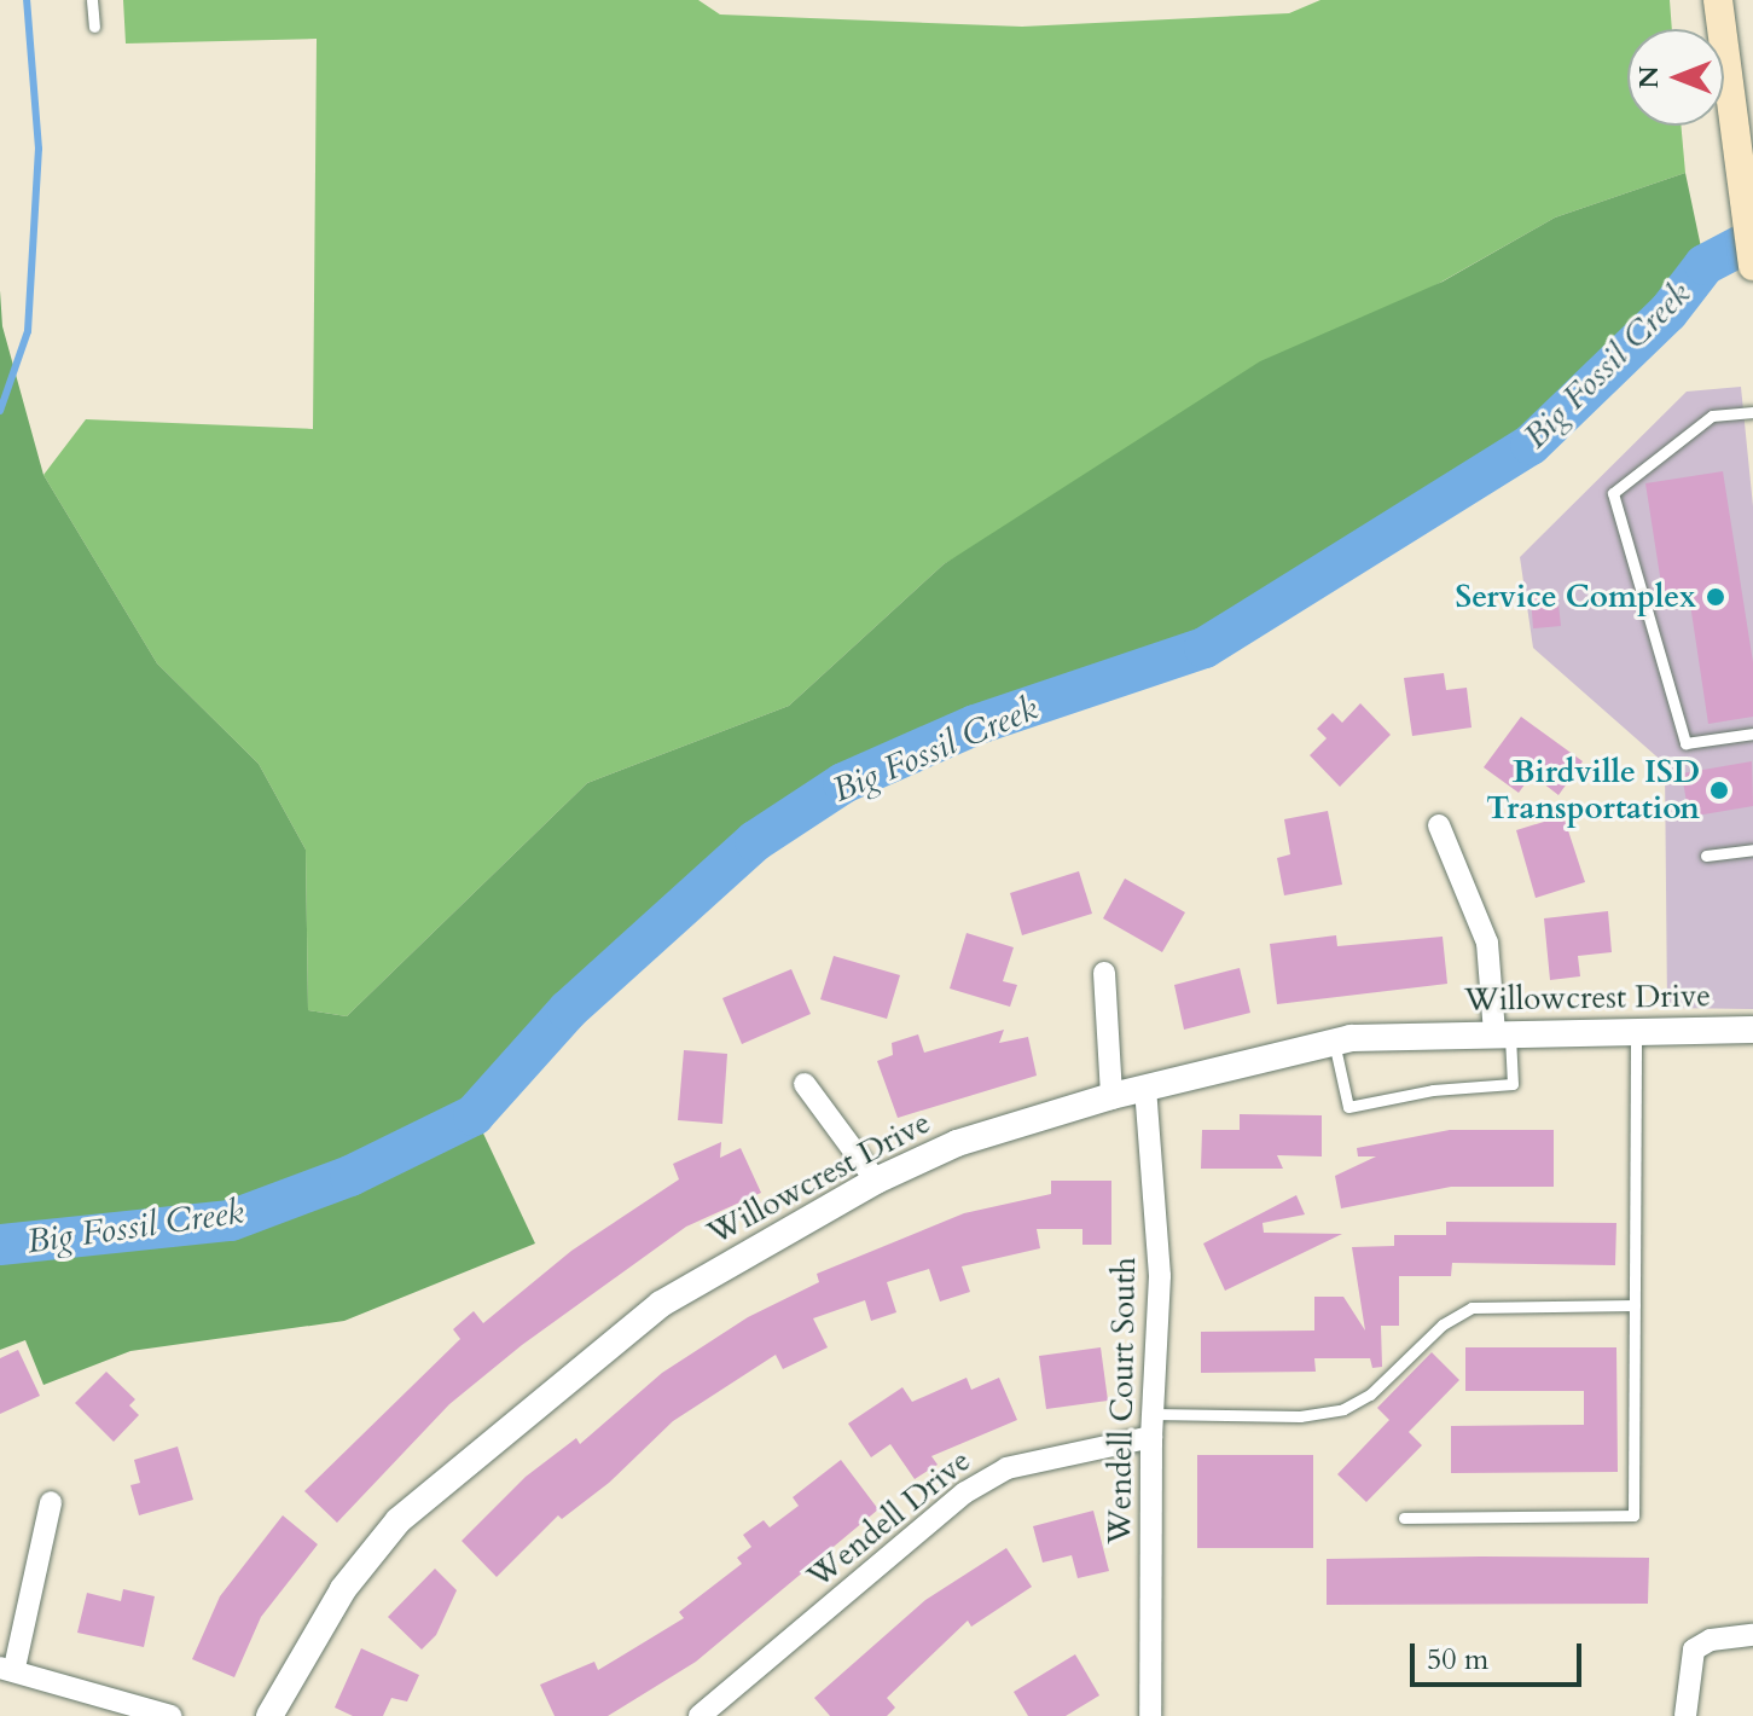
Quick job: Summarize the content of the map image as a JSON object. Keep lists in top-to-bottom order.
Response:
{
  "streets": {
    "street": ["Willowcrest Drive", "Wendell Court South", "Wendell Drive"]
  },
  "crossings": [
    ["Willowcrest Drive", "Wendell Court South"],
    ["Wendell Court South", "Wendell Drive"]
  ],
  "water": ["Big Fossil Creek"],
  "places": ["Service Complex", "Birdville ISD Transportation"],
  "scale_bar": "50 m",
  "north": "left"
}
